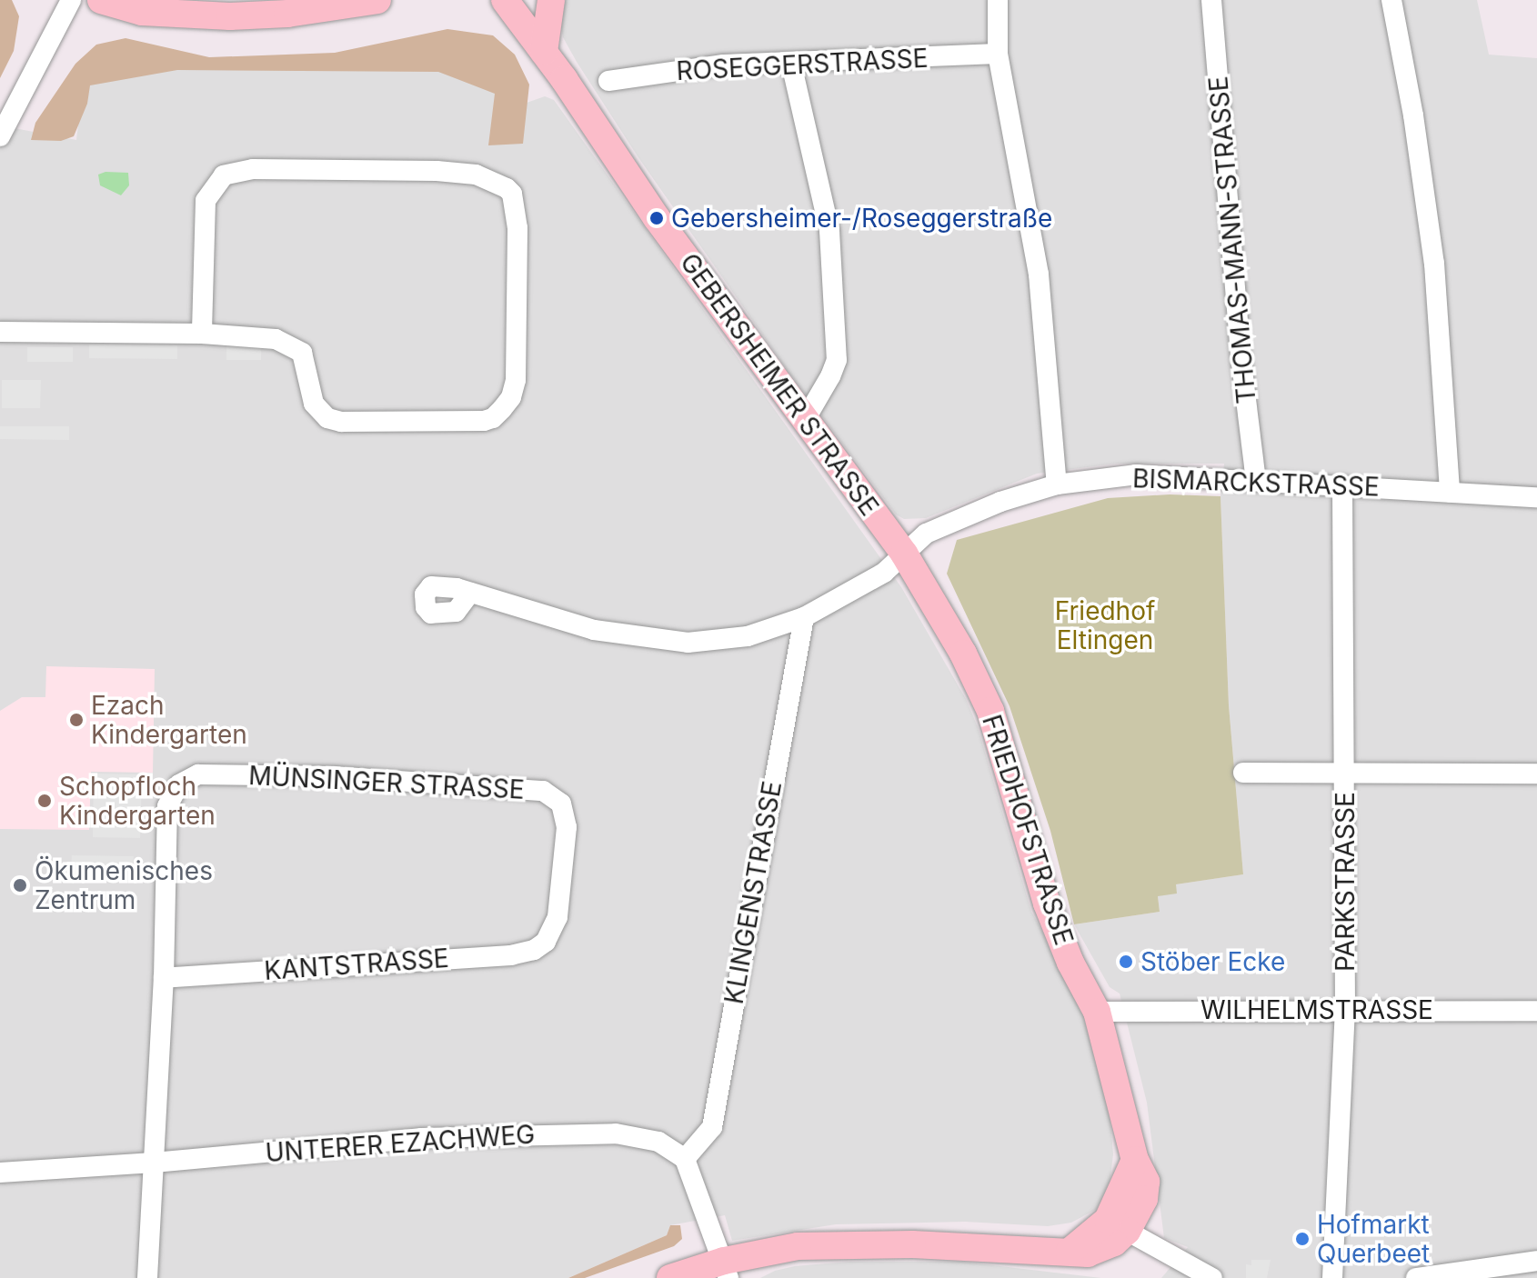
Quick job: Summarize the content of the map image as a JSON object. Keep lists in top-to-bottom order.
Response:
{
  "streets": {
    "street": [
      "ROSEGGERSTRASSE",
      "THOMAS-MANN-STRASSE",
      "GEBERSHEIMER STRASSE",
      "BISMARCKSTRASSE",
      "MÜNSINGER STRASSE",
      "FRIEDHOFSTRASSE",
      "PARKSTRASSE",
      "KLINGENSTRASSE",
      "KANTSTRASSE",
      "WILHELMSTRASSE",
      "UNTERER EZACHWEG"
    ]
  },
  "crossings": [
    ["THOMAS-MANN-STRASSE", "BISMARCKSTRASSE"],
    ["GEBERSHEIMER STRASSE", "BISMARCKSTRASSE"],
    ["GEBERSHEIMER STRASSE", "FRIEDHOFSTRASSE"],
    ["BISMARCKSTRASSE", "FRIEDHOFSTRASSE"],
    ["BISMARCKSTRASSE", "PARKSTRASSE"],
    ["BISMARCKSTRASSE", "KLINGENSTRASSE"],
    ["MÜNSINGER STRASSE", "KANTSTRASSE"],
    ["FRIEDHOFSTRASSE", "WILHELMSTRASSE"],
    ["PARKSTRASSE", "WILHELMSTRASSE"],
    ["KLINGENSTRASSE", "UNTERER EZACHWEG"]
  ],
  "parks": ["Friedhof Eltingen"],
  "places": [
    "Gebersheimer-/Roseggerstraße",
    "Ezach Kindergarten",
    "Schopfloch Kindergarten",
    "Ökumenisches Zentrum",
    "Stöber Ecke",
    "Hofmarkt Querbeet"
  ]
}
